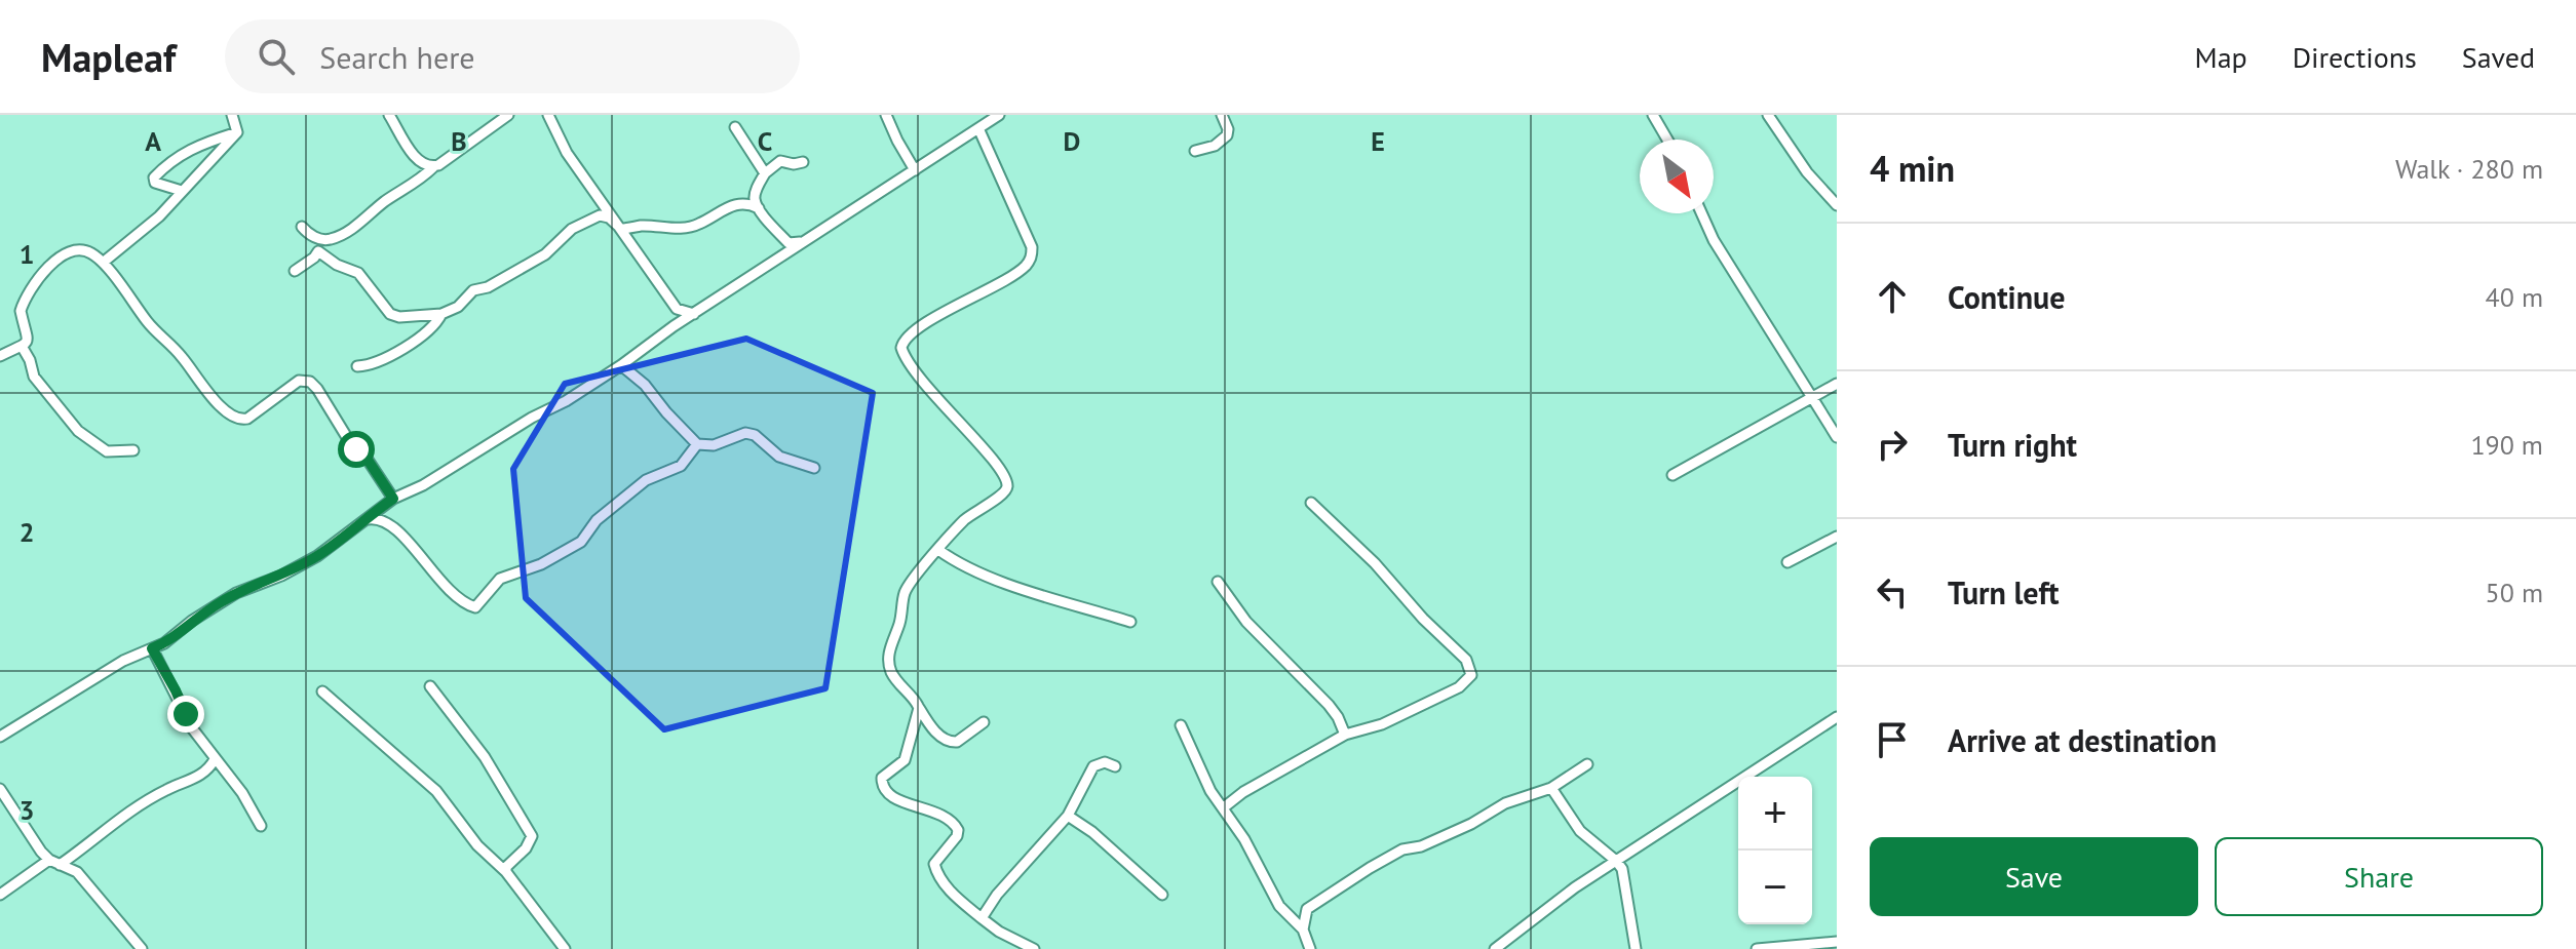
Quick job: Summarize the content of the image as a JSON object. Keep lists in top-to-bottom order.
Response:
{
  "north": "bottom right",
  "page": {
    "header": "Mapleaf",
    "search": "Search here",
    "nav": ["Map", "Directions", "Saved"],
    "heading": ["4 min", "Walk · 280 m"],
    "list": [
      ["Continue", "40 m"],
      ["Turn right", "190 m"],
      ["Turn left", "50 m"],
      "Arrive at destination"
    ],
    "map_buttons": ["+", "−"],
    "buttons": ["Save", "Share"]
  },
  "grid": {
    "columns": [
      "A",
      "B",
      "C",
      "D",
      "E"
    ],
    "rows": ["1", "2", "3"]
  }
}
